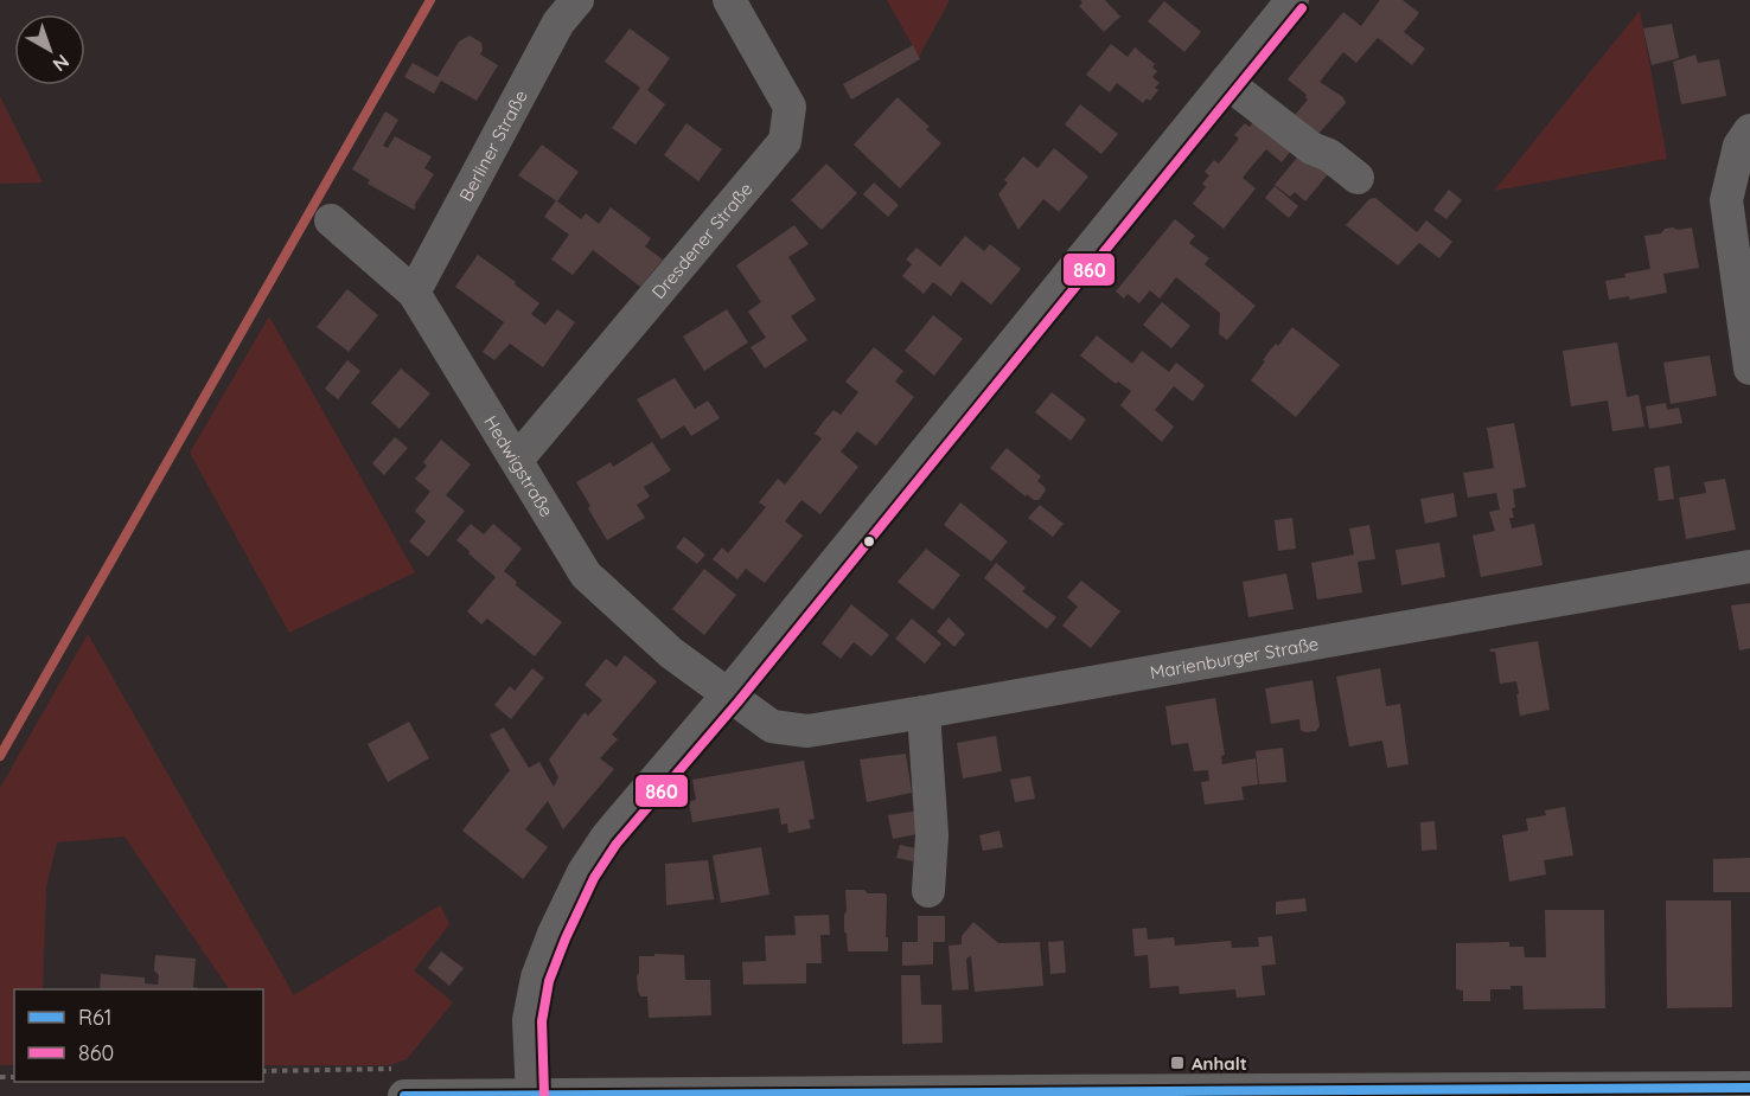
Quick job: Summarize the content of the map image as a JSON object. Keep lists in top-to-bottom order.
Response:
{
  "streets": {
    "street": [
      "Berliner Straße",
      "Dresdener Straße",
      "Hedwigstraße",
      "Marienburger Straße"
    ]
  },
  "crossings": [
    ["Berliner Straße", "Hedwigstraße"],
    ["Dresdener Straße", "Hedwigstraße"],
    ["Hedwigstraße", "Marienburger Straße"]
  ],
  "places": {
    "transit": ["Anhalt"]
  },
  "lines": ["transit line 860", "transit line R61"],
  "legend": ["R61", "860"],
  "north": "bottom right"
}
